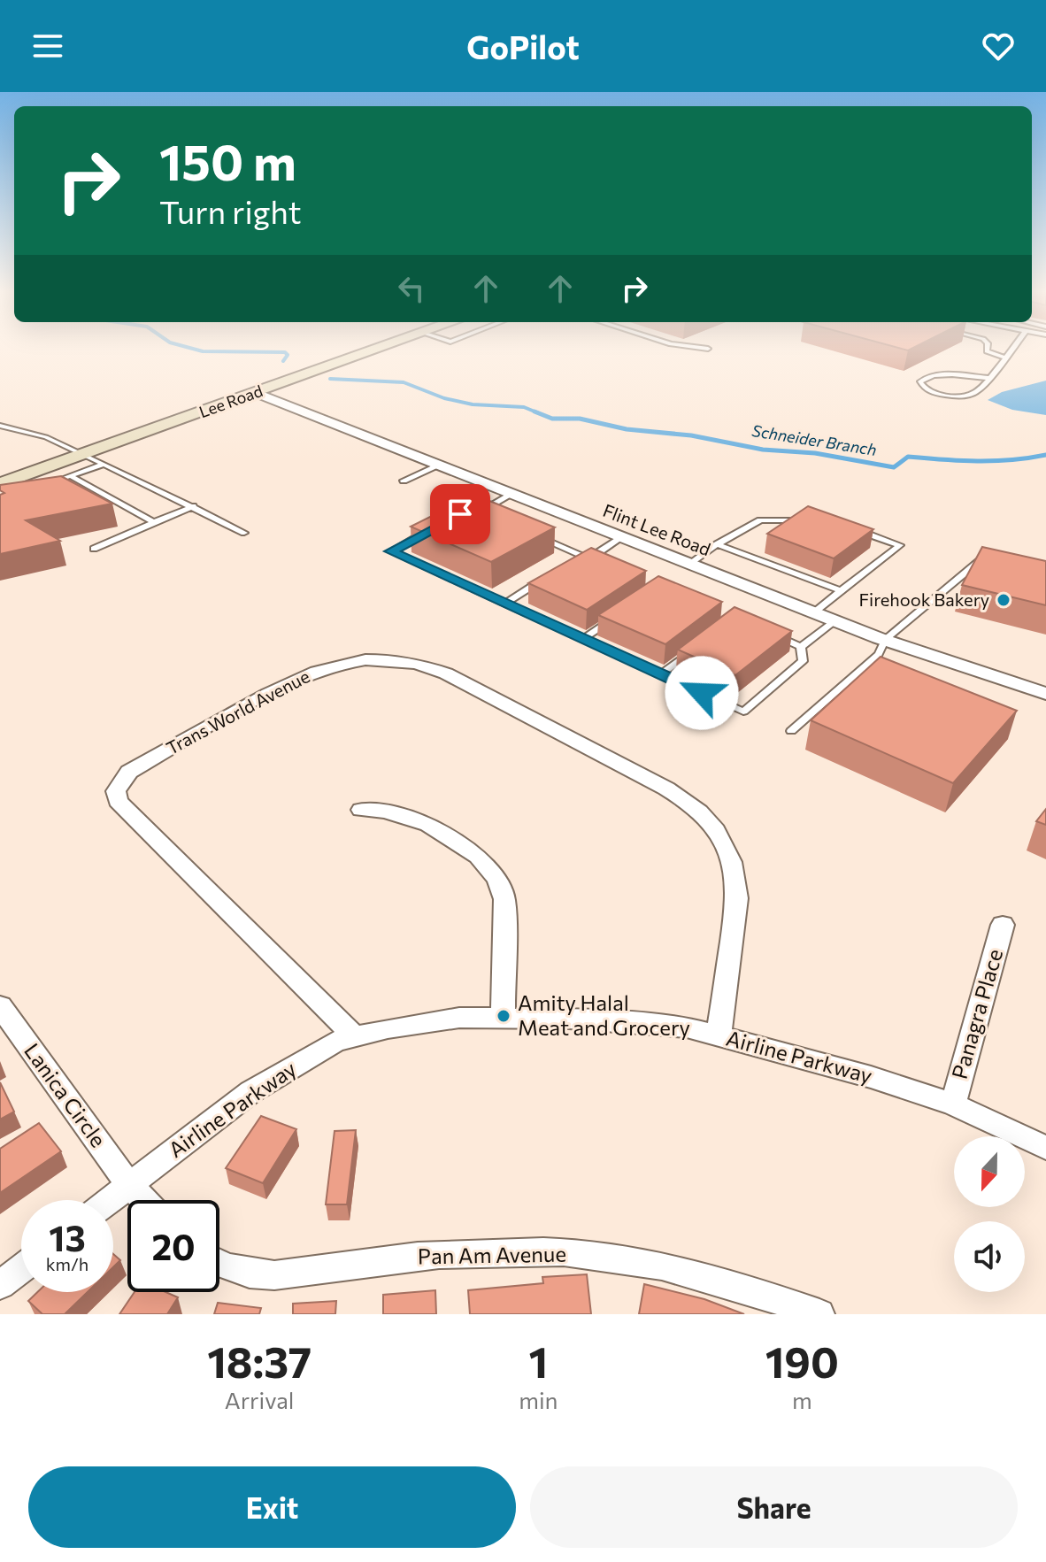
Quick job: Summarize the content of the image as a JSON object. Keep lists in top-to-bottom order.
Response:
{
  "streets": {
    "street": [
      "Lee Road",
      "Flint Lee Road",
      "Trans World Avenue",
      "Panagra Place",
      "Airline Parkway",
      "Lanica Circle",
      "Pan Am Avenue"
    ]
  },
  "crossings": [
    ["Lee Road", "Flint Lee Road"],
    ["Trans World Avenue", "Airline Parkway"],
    ["Panagra Place", "Airline Parkway"],
    ["Airline Parkway", "Lanica Circle"]
  ],
  "water": ["Schneider Branch"],
  "places": ["Firehook Bakery", "Amity Halal Meat and Grocery"],
  "north": "bottom",
  "page": {
    "header": "GoPilot",
    "turn": ["150 m", "Turn right"],
    "speed": "13 km/h",
    "limit": "20",
    "eta": [
      "18:37",
      "Arrival",
      "1",
      "min",
      "190",
      "m"
    ],
    "buttons": ["Exit", "Share"]
  }
}
